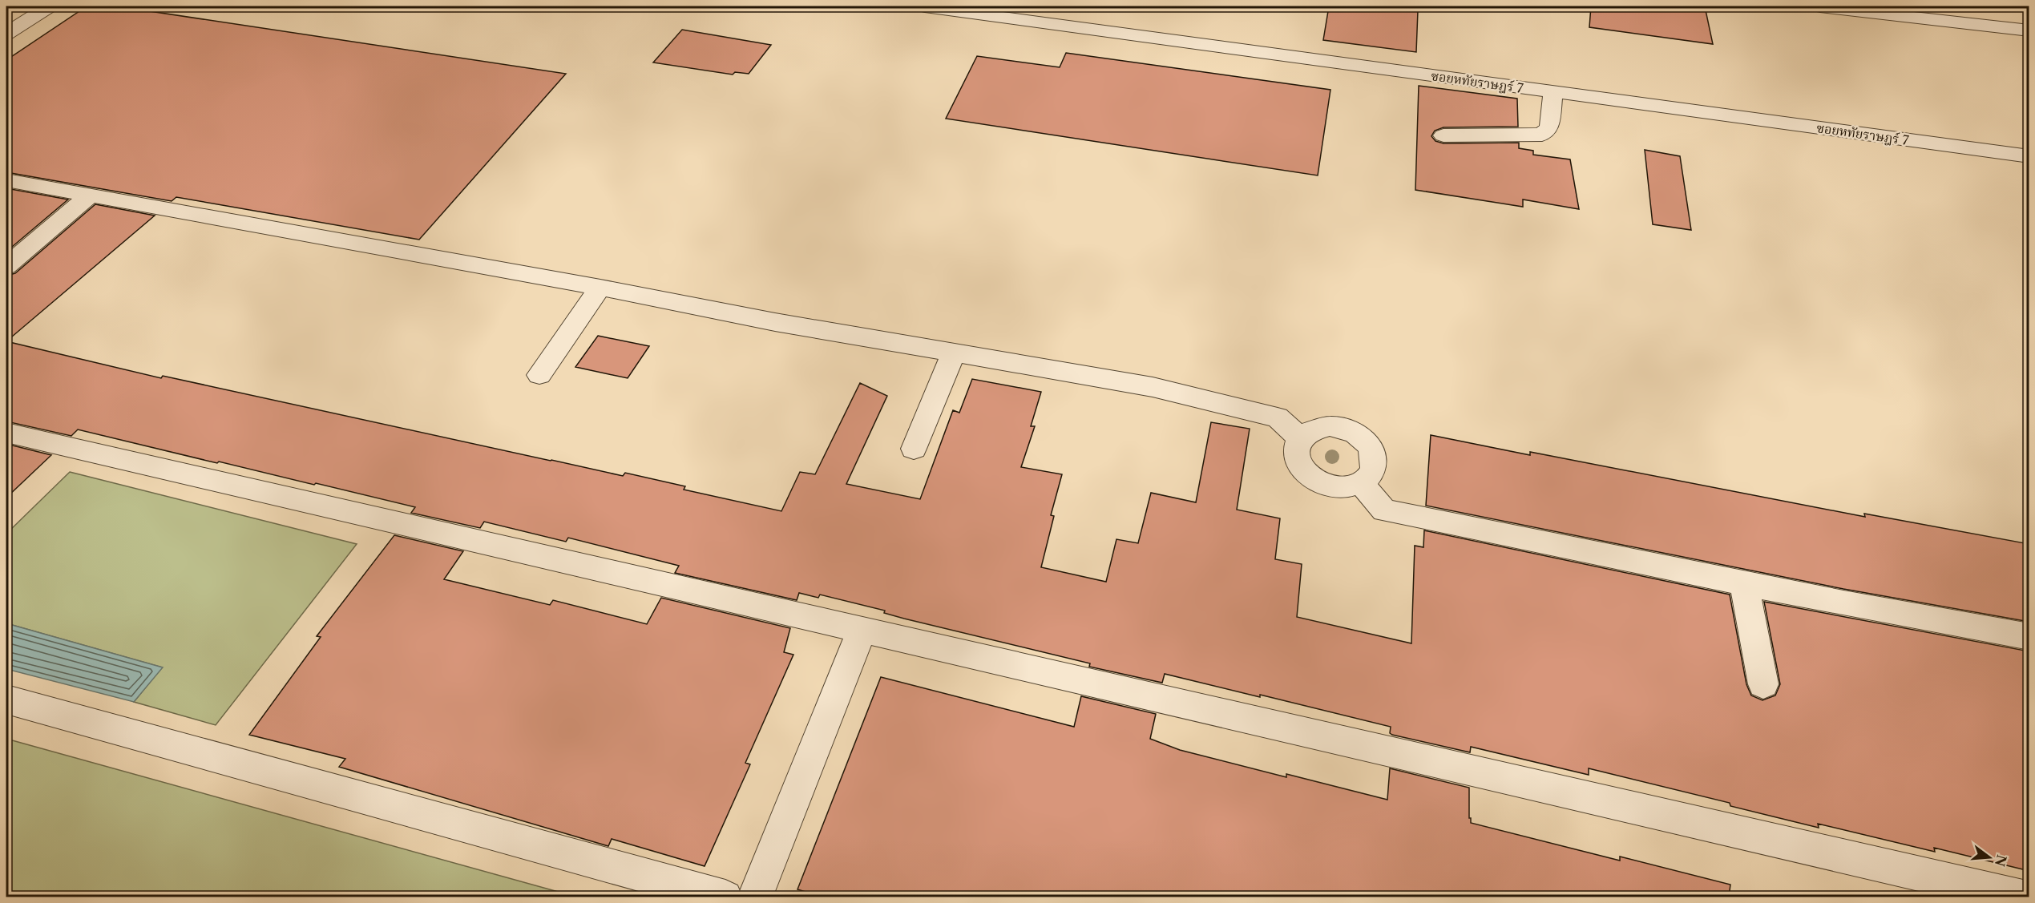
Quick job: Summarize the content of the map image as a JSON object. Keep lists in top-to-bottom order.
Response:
{
  "streets": {
    "street": ["ซอยหทัยราษฎร์ 7"]
  },
  "north": "right"
}
